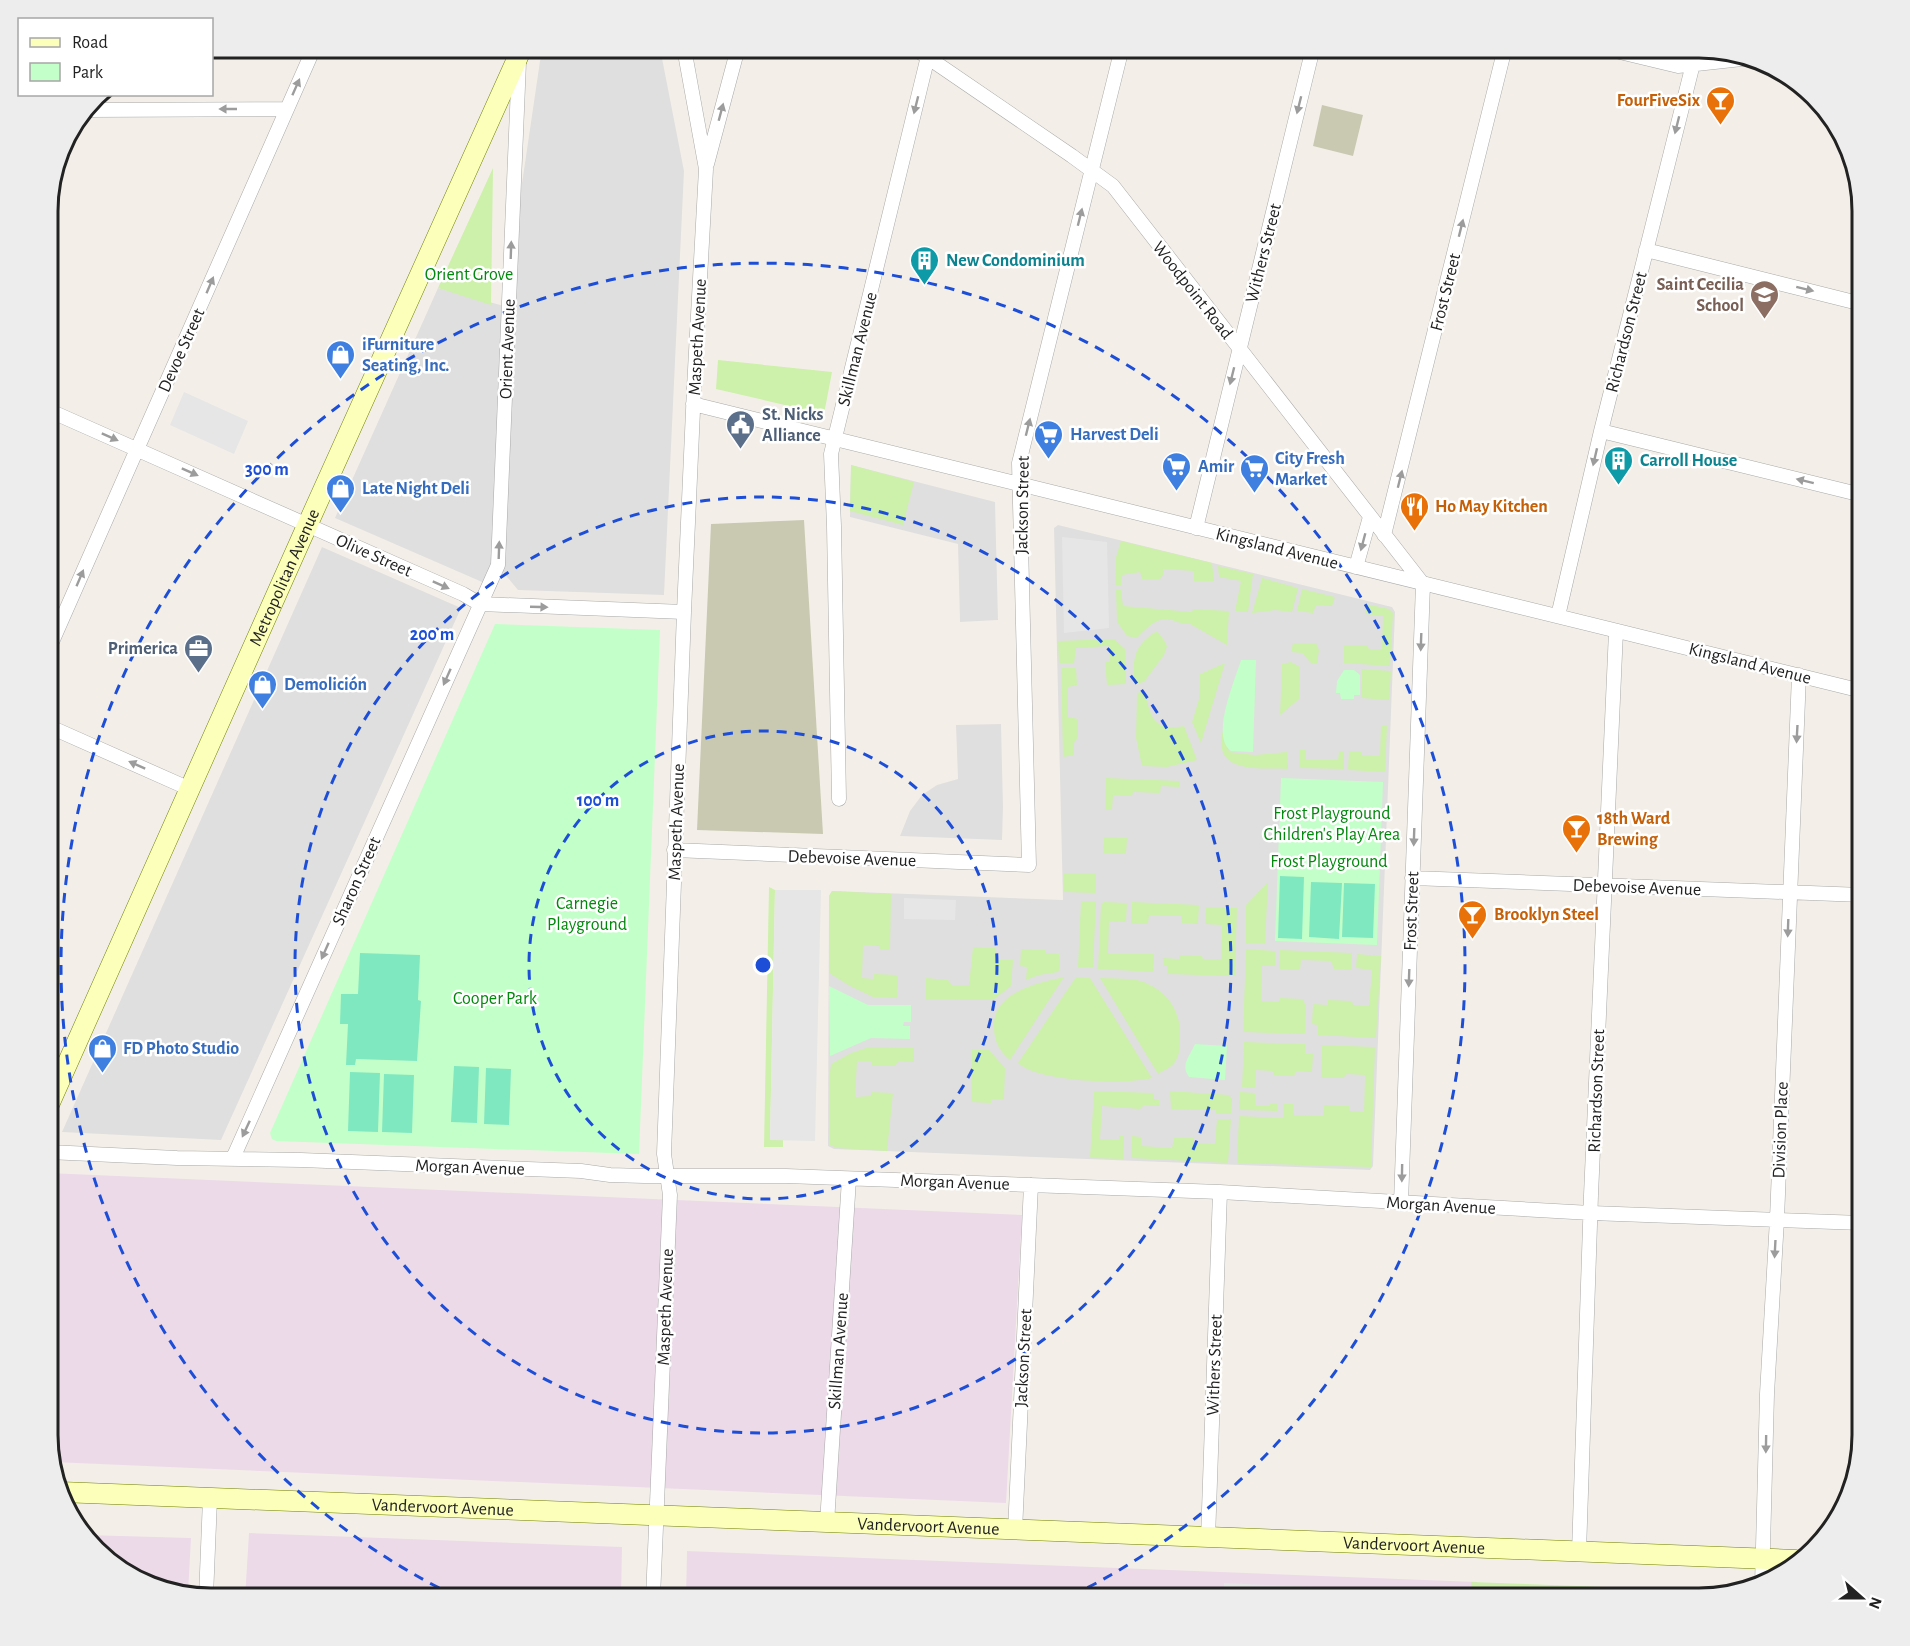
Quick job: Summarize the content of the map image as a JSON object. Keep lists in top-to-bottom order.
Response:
{
  "streets": {
    "main road": ["Metropolitan Avenue", "Vandervoort Avenue"],
    "street": [
      "Withers Street",
      "Woodpoint Road",
      "Frost Street",
      "Richardson Street",
      "Maspeth Avenue",
      "Orient Avenue",
      "Skillman Avenue",
      "Devoe Street",
      "Jackson Street",
      "Kingsland Avenue",
      "Olive Street",
      "Debevoise Avenue",
      "Sharon Street",
      "Division Place",
      "Morgan Avenue"
    ]
  },
  "crossings": [
    ["Withers Street", "Woodpoint Road"],
    ["Withers Street", "Kingsland Avenue"],
    ["Withers Street", "Morgan Avenue"],
    ["Withers Street", "Vandervoort Avenue"],
    ["Woodpoint Road", "Frost Street"],
    ["Woodpoint Road", "Jackson Street"],
    ["Woodpoint Road", "Kingsland Avenue"],
    ["Frost Street", "Kingsland Avenue"],
    ["Frost Street", "Debevoise Avenue"],
    ["Frost Street", "Morgan Avenue"],
    ["Richardson Street", "Kingsland Avenue"],
    ["Richardson Street", "Debevoise Avenue"],
    ["Richardson Street", "Morgan Avenue"],
    ["Richardson Street", "Vandervoort Avenue"],
    ["Maspeth Avenue", "Kingsland Avenue"],
    ["Maspeth Avenue", "Olive Street"],
    ["Maspeth Avenue", "Debevoise Avenue"],
    ["Maspeth Avenue", "Morgan Avenue"],
    ["Maspeth Avenue", "Vandervoort Avenue"],
    ["Orient Avenue", "Olive Street"],
    ["Orient Avenue", "Sharon Street"],
    ["Skillman Avenue", "Kingsland Avenue"],
    ["Skillman Avenue", "Morgan Avenue"],
    ["Skillman Avenue", "Vandervoort Avenue"],
    ["Devoe Street", "Olive Street"],
    ["Jackson Street", "Kingsland Avenue"],
    ["Jackson Street", "Debevoise Avenue"],
    ["Jackson Street", "Morgan Avenue"],
    ["Jackson Street", "Vandervoort Avenue"],
    ["Kingsland Avenue", "Division Place"],
    ["Olive Street", "Metropolitan Avenue"],
    ["Olive Street", "Sharon Street"],
    ["Debevoise Avenue", "Division Place"],
    ["Sharon Street", "Morgan Avenue"],
    ["Division Place", "Morgan Avenue"],
    ["Division Place", "Vandervoort Avenue"]
  ],
  "one_way": [
    "Withers Street",
    "Orient Avenue",
    "Skillman Avenue",
    "Devoe Street",
    "Olive Street",
    "Sharon Street",
    "Division Place"
  ],
  "parks": [
    "Orient Grove",
    "Frost Playground Children's Play Area",
    "Frost Playground",
    "Carnegie Playground",
    "Cooper Park"
  ],
  "places": {
    "bar": ["FourFiveSix", "18th Ward Brewing", "Brooklyn Steel"],
    "building": ["New Condominium", "Carroll House"],
    "school or university": ["Saint Cecilia School"],
    "shop": [
      "iFurniture Seating, Inc.",
      "Late Night Deli",
      "Demolición",
      "FD Photo Studio"
    ],
    "public building": ["St. Nicks Alliance"],
    "supermarket": ["Harvest Deli", "Amir", "City Fresh Market"],
    "restaurant": ["Ho May Kitchen"],
    "office": ["Primerica"]
  },
  "legend": ["Road", "Park"],
  "north": "right",
  "rings": ["300 m", "200 m", "100 m"]
}
